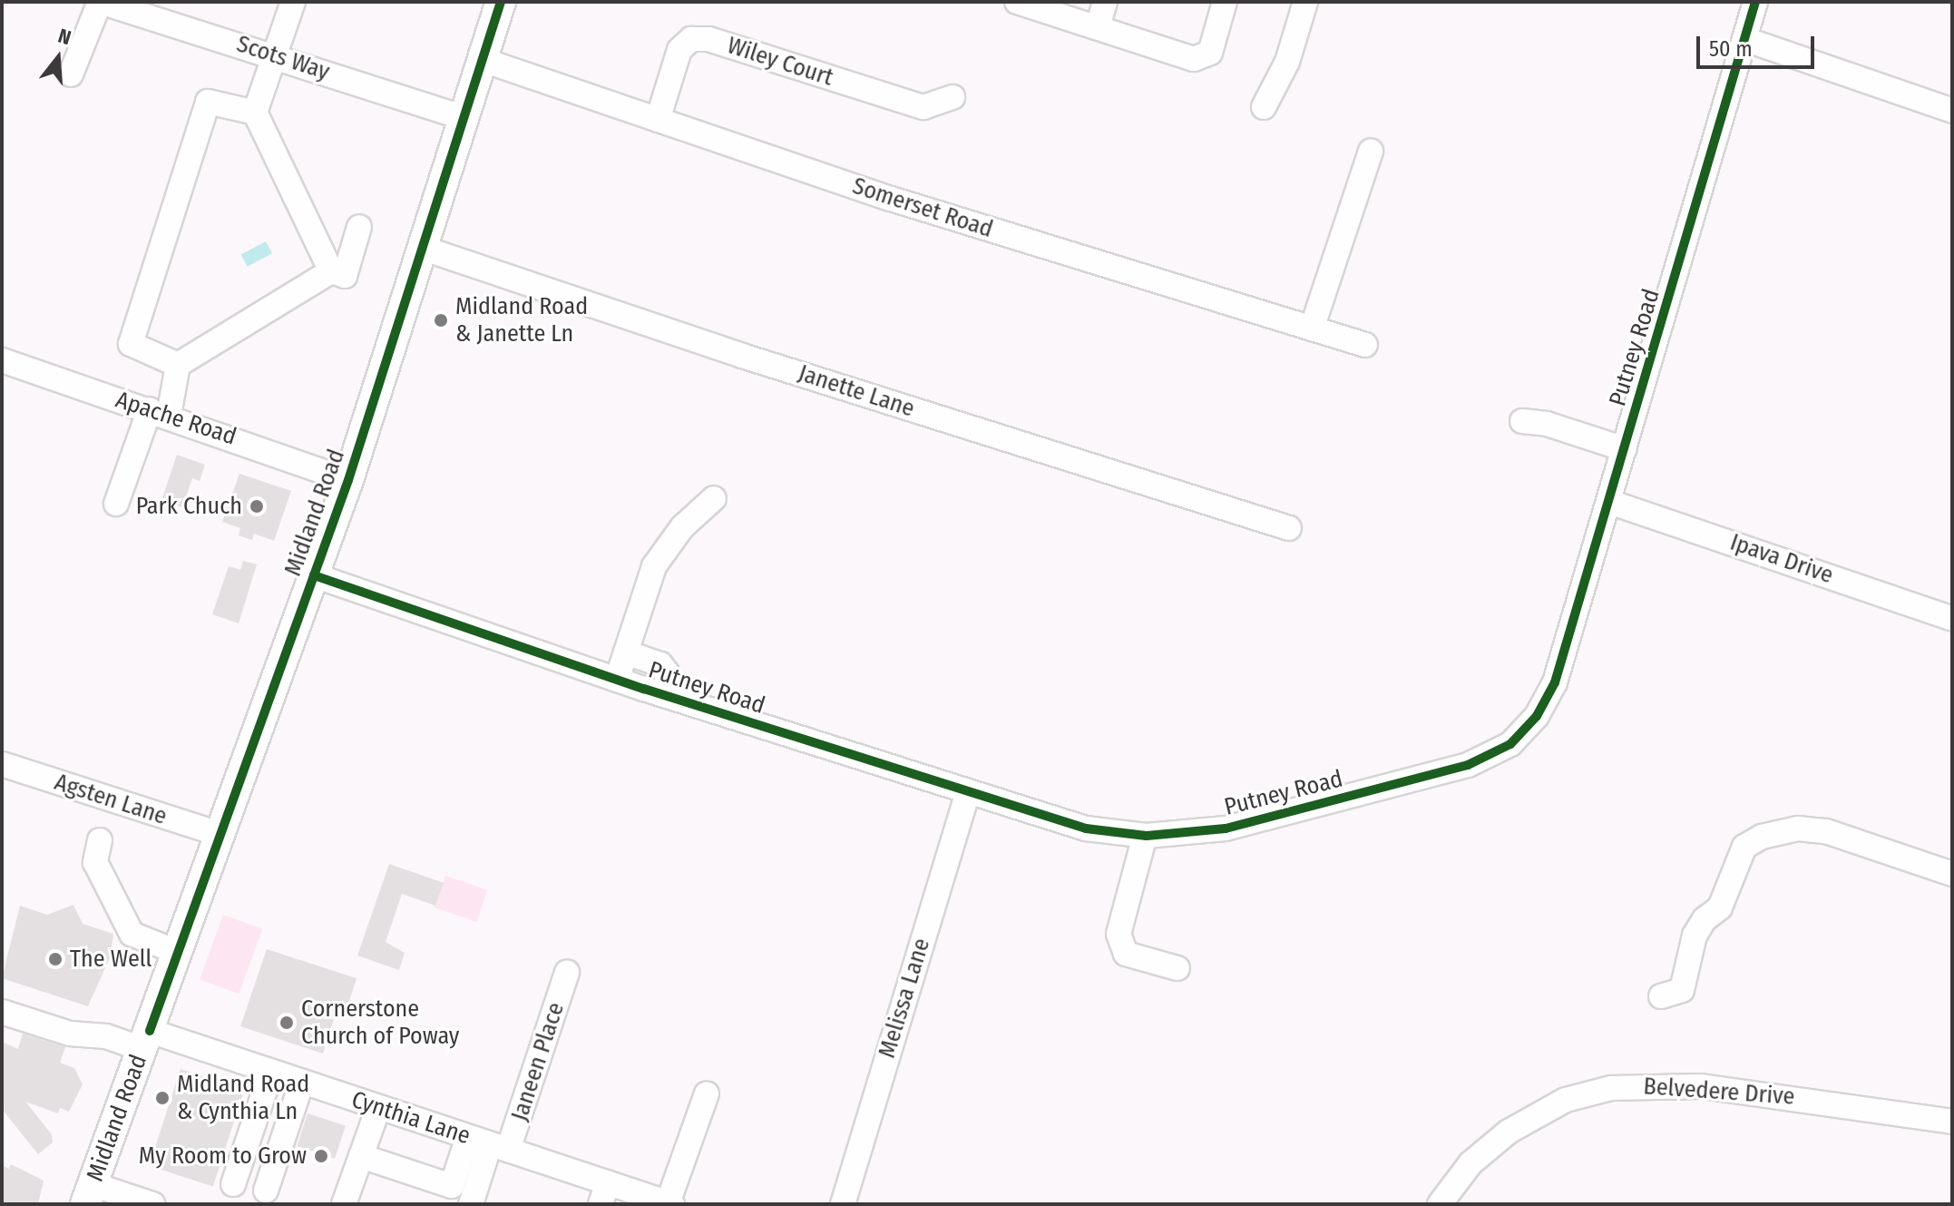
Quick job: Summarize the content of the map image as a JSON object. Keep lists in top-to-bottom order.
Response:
{
  "streets": {
    "main road": ["Midland Road"],
    "street": [
      "Scots Way",
      "Wiley Court",
      "Somerset Road",
      "Putney Road",
      "Janette Lane",
      "Apache Road",
      "Ipava Drive",
      "Agsten Lane",
      "Melissa Lane",
      "Janeen Place",
      "Belvedere Drive",
      "Cynthia Lane"
    ]
  },
  "crossings": [
    ["Scots Way", "Midland Road"],
    ["Wiley Court", "Somerset Road"],
    ["Somerset Road", "Midland Road"],
    ["Putney Road", "Midland Road"],
    ["Putney Road", "Ipava Drive"],
    ["Putney Road", "Melissa Lane"],
    ["Janette Lane", "Midland Road"],
    ["Apache Road", "Midland Road"],
    ["Midland Road", "Agsten Lane"],
    ["Midland Road", "Cynthia Lane"],
    ["Janeen Place", "Cynthia Lane"]
  ],
  "places": [
    "Midland Road & Janette Ln",
    "Park Chuch",
    "The Well",
    "Cornerstone Church of Poway",
    "Midland Road & Cynthia Ln",
    "My Room to Grow"
  ],
  "scale_bar": "50 m",
  "north": "top"
}
